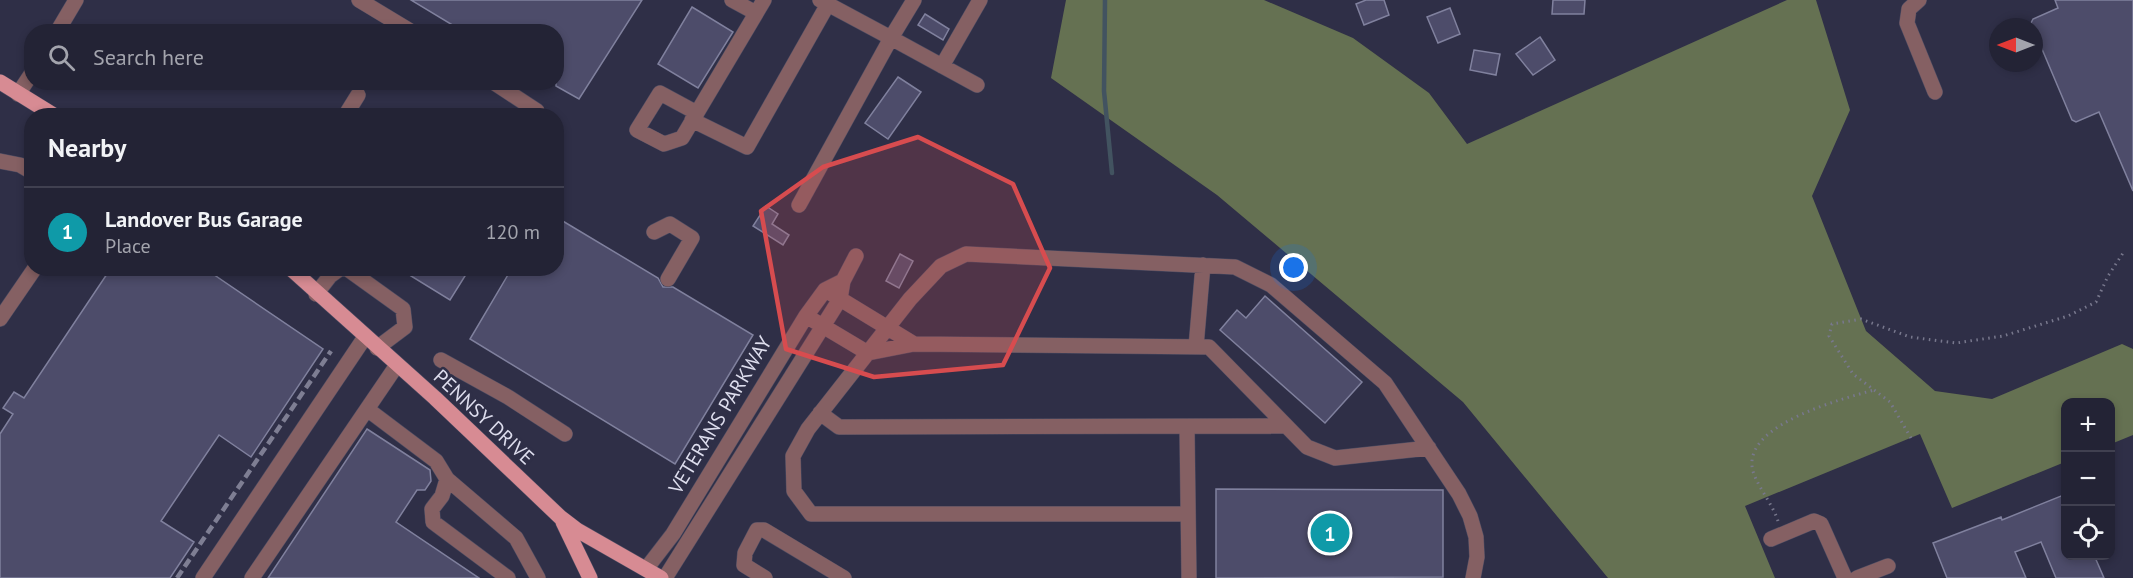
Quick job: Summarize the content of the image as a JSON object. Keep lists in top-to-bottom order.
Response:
{
  "streets": {
    "main road": ["PENNSY DRIVE"],
    "street": ["VETERANS PARKWAY"]
  },
  "crossings": [
    ["VETERANS PARKWAY", "PENNSY DRIVE"]
  ],
  "north": "left",
  "page": {
    "search": "Search here",
    "heading": "Nearby",
    "list": [
      {
        "mark": "1",
        "name": "Landover Bus Garage",
        "note": "Place",
        "value": "120 m"
      }
    ],
    "map_buttons": ["+", "−"],
    "pins": "1"
  }
}
